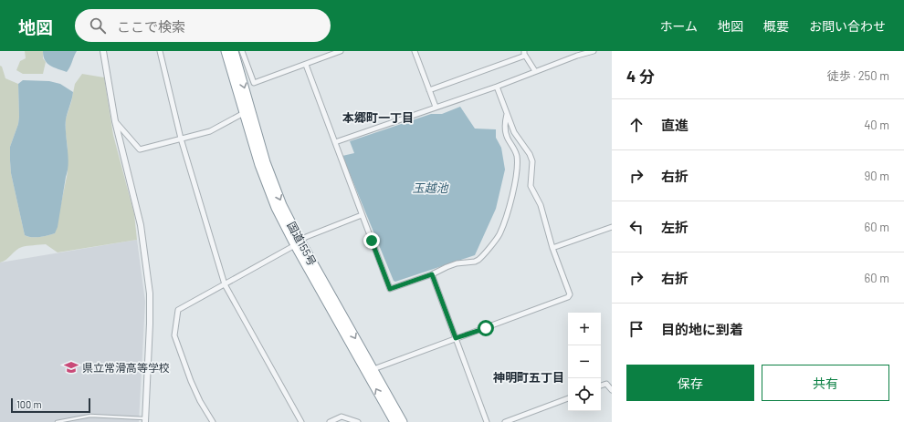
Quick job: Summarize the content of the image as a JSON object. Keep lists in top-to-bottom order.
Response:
{
  "streets": {
    "highway": ["国道155号"]
  },
  "districts": ["本郷町一丁目", "神明町五丁目"],
  "water": ["玉越池"],
  "places": {
    "school or university": ["県立常滑高等学校"]
  },
  "scale_bar": "100 m",
  "page": {
    "header": "地図",
    "search": "ここで検索",
    "nav": [
      "ホーム",
      "地図",
      "概要",
      "お問い合わせ"
    ],
    "heading": ["4 分", "徒歩 · 250 m"],
    "list": [
      ["直進", "40 m"],
      ["右折", "90 m"],
      ["左折", "60 m"],
      ["右折", "60 m"],
      "目的地に到着"
    ],
    "map_buttons": ["+", "−"],
    "buttons": ["保存", "共有"],
    "scale": "100 m"
  }
}
